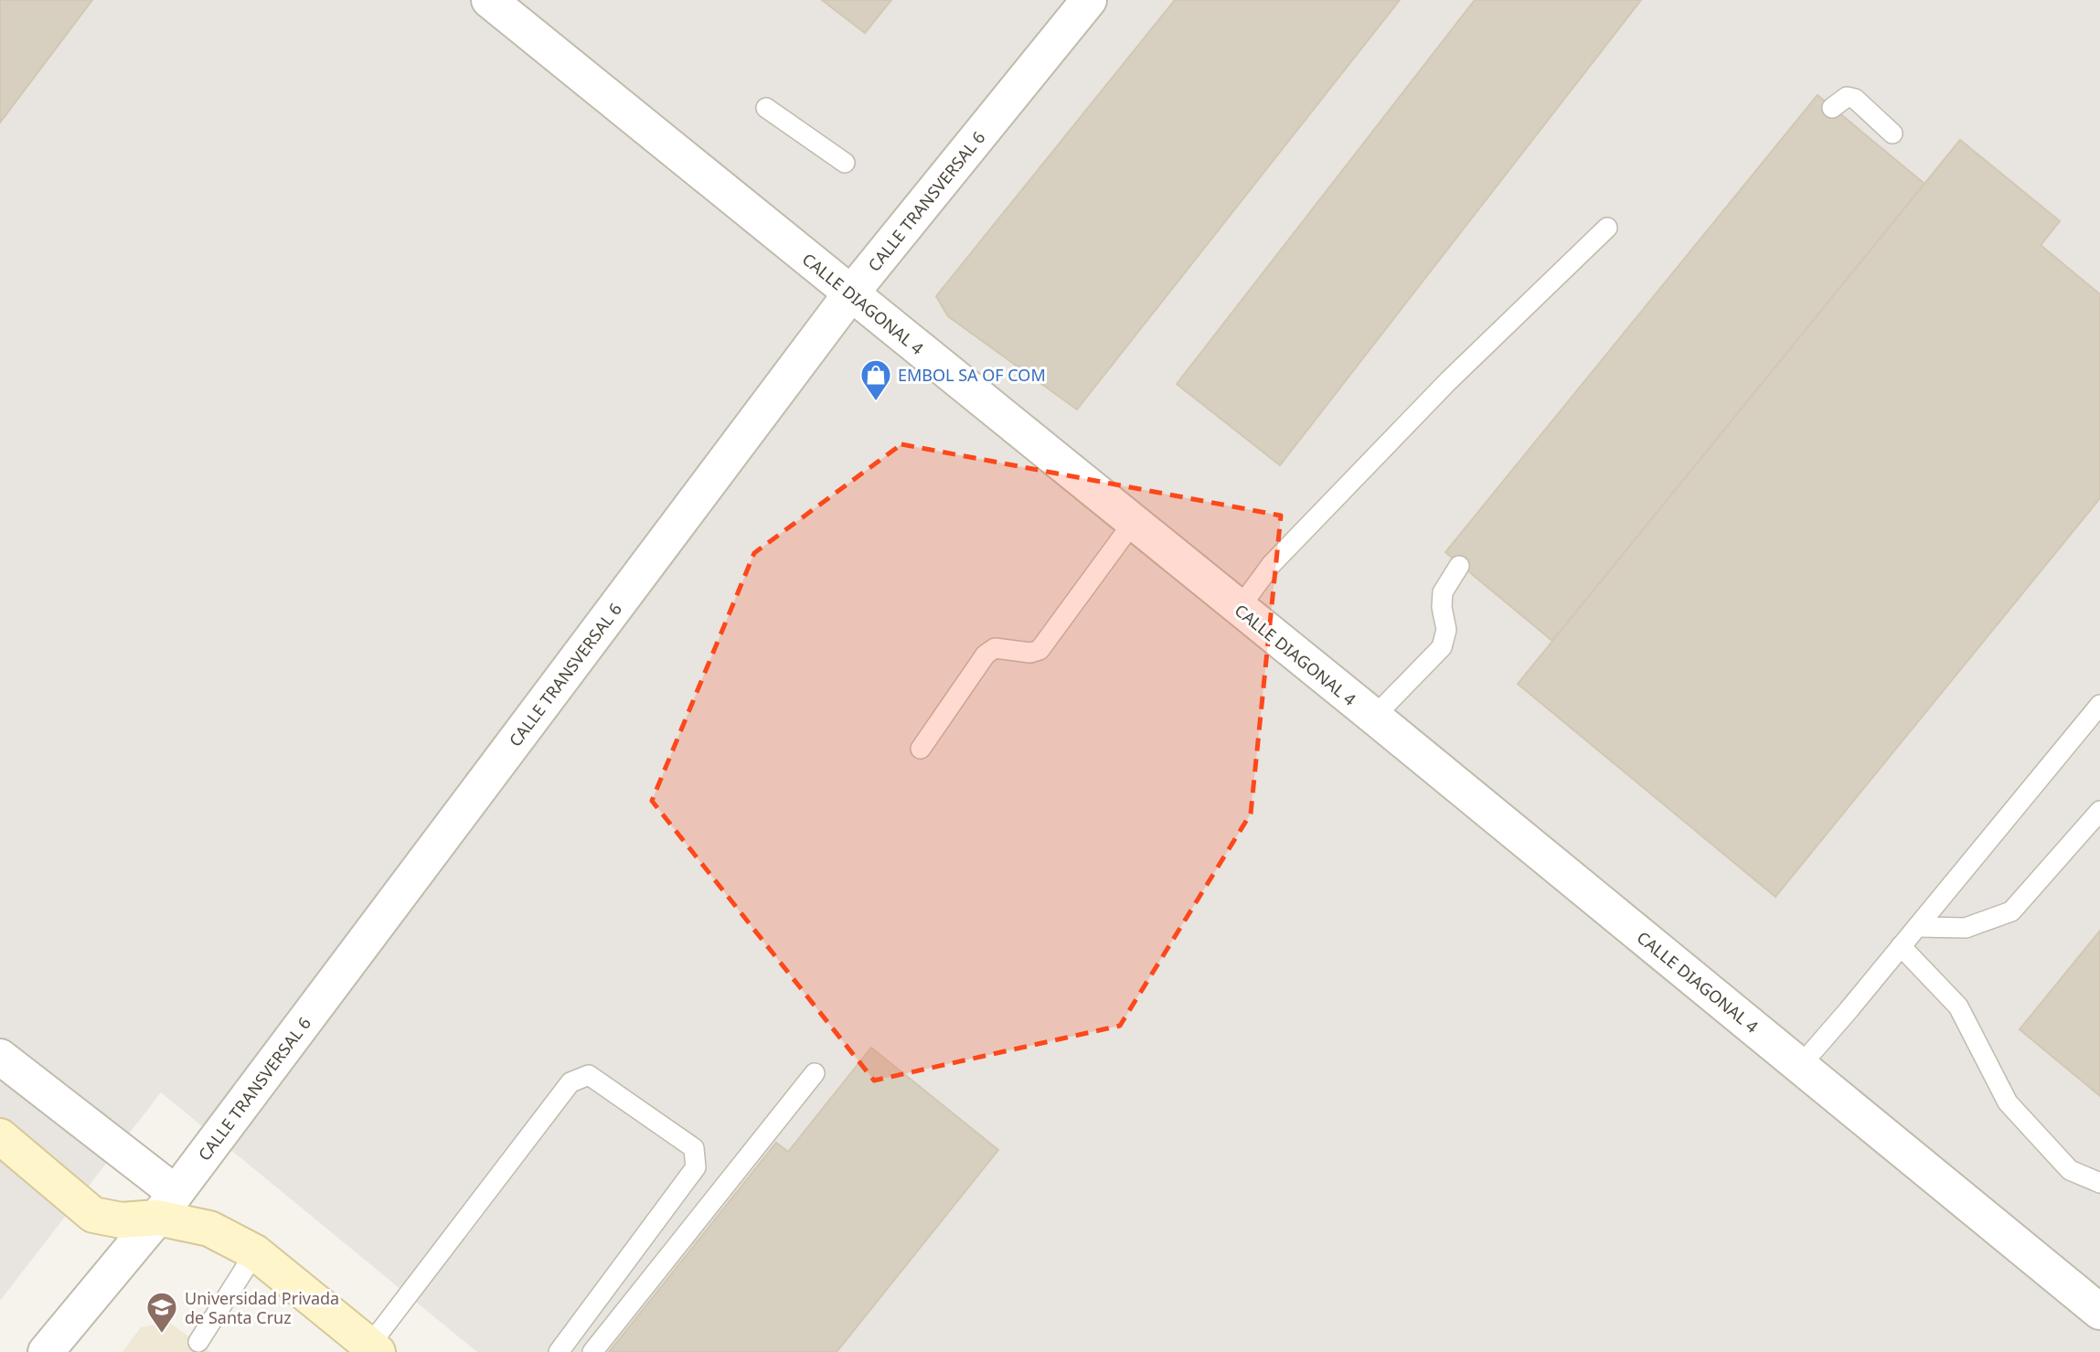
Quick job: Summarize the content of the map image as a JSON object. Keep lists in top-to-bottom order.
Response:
{
  "streets": {
    "street": ["CALLE TRANSVERSAL 6", "CALLE DIAGONAL 4"]
  },
  "crossings": [
    ["CALLE TRANSVERSAL 6", "CALLE DIAGONAL 4"]
  ],
  "places": {
    "shop": ["EMBOL SA OF COM"],
    "school or university": ["Universidad Privada de Santa Cruz"]
  }
}
